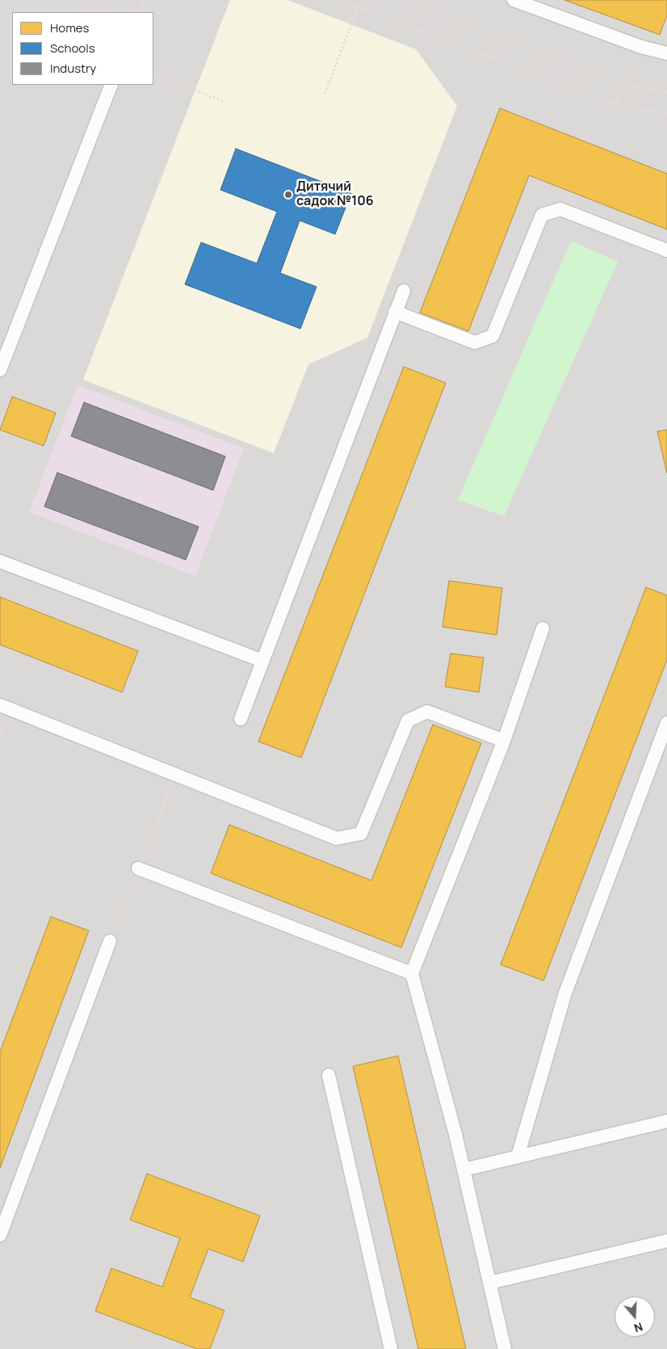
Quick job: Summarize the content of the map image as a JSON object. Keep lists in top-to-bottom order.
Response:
{
  "places": ["Дитячий садок №106"],
  "legend": ["Homes", "Schools", "Industry"],
  "north": "bottom"
}
